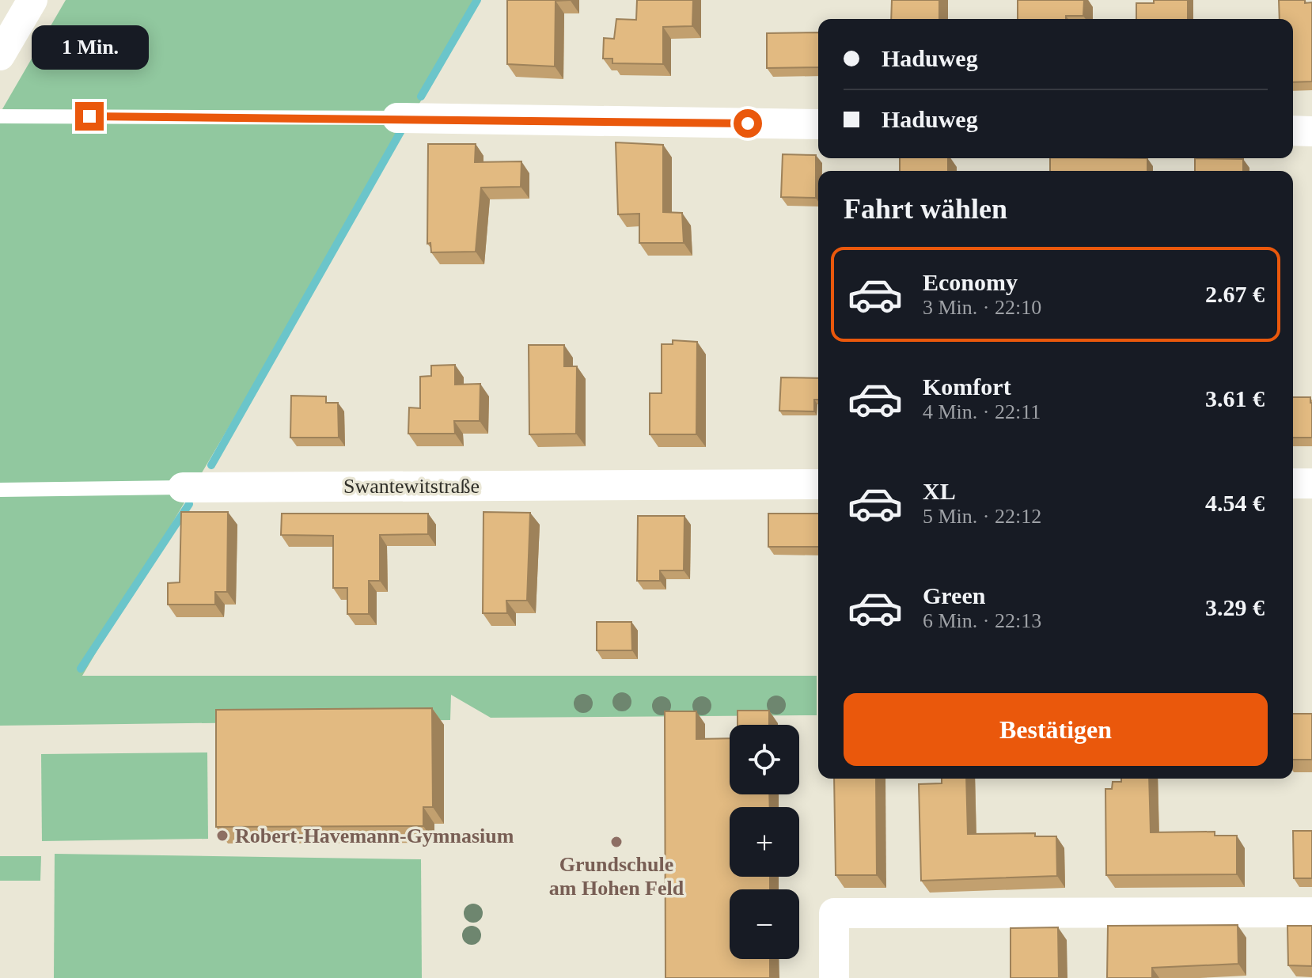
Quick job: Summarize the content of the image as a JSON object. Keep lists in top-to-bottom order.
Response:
{
  "streets": {
    "street": ["Swantewitstraße"]
  },
  "places": ["Robert-Havemann-Gymnasium", "Grundschule am Hohen Feld"],
  "page": {
    "banner": ["Haduweg", "Haduweg"],
    "bubble": "1 Min.",
    "heading": "Fahrt wählen",
    "list": [
      {
        "name": "Economy",
        "note": "3 Min. · 22:10",
        "value": "2.67 €"
      },
      {
        "name": "Komfort",
        "note": "4 Min. · 22:11",
        "value": "3.61 €"
      },
      {
        "name": "XL",
        "note": "5 Min. · 22:12",
        "value": "4.54 €"
      },
      {
        "name": "Green",
        "note": "6 Min. · 22:13",
        "value": "3.29 €"
      }
    ],
    "buttons": "Bestätigen",
    "map_buttons": ["+", "−"]
  }
}
